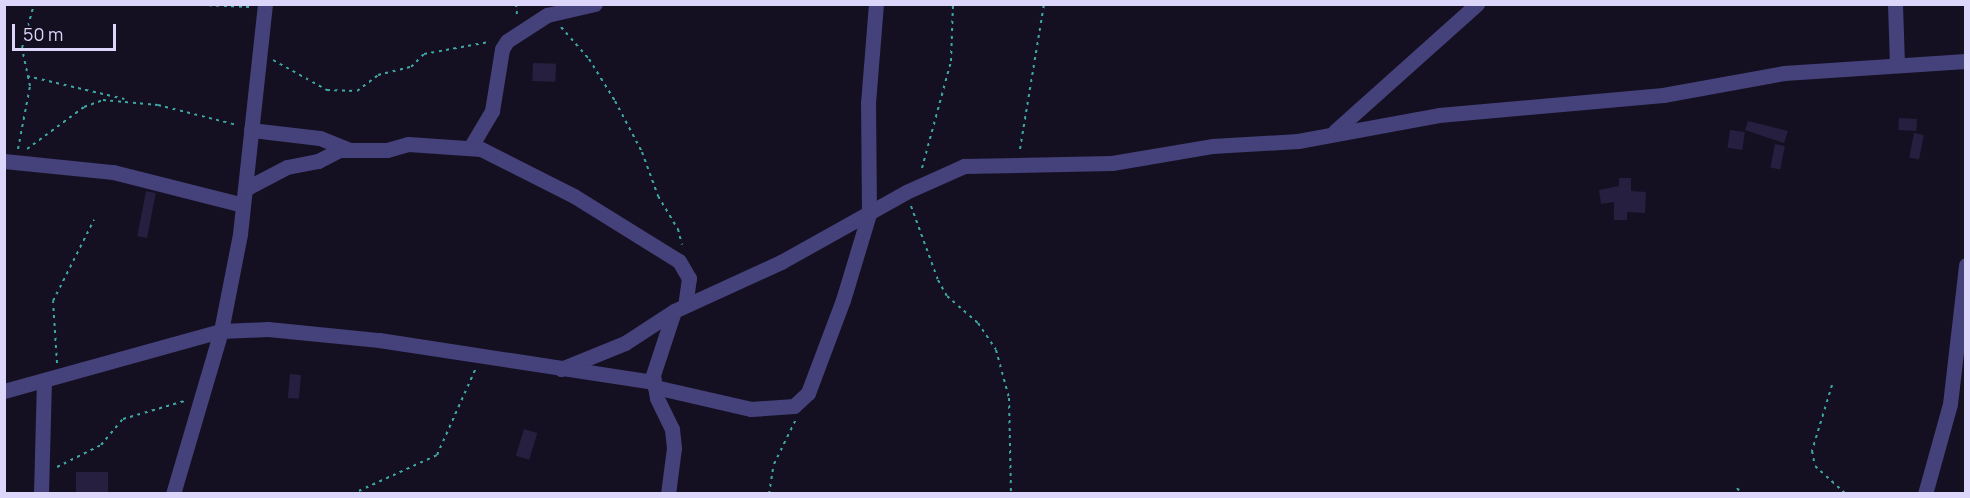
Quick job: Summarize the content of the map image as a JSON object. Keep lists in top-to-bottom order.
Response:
{
  "scale_bar": "50 m"
}
